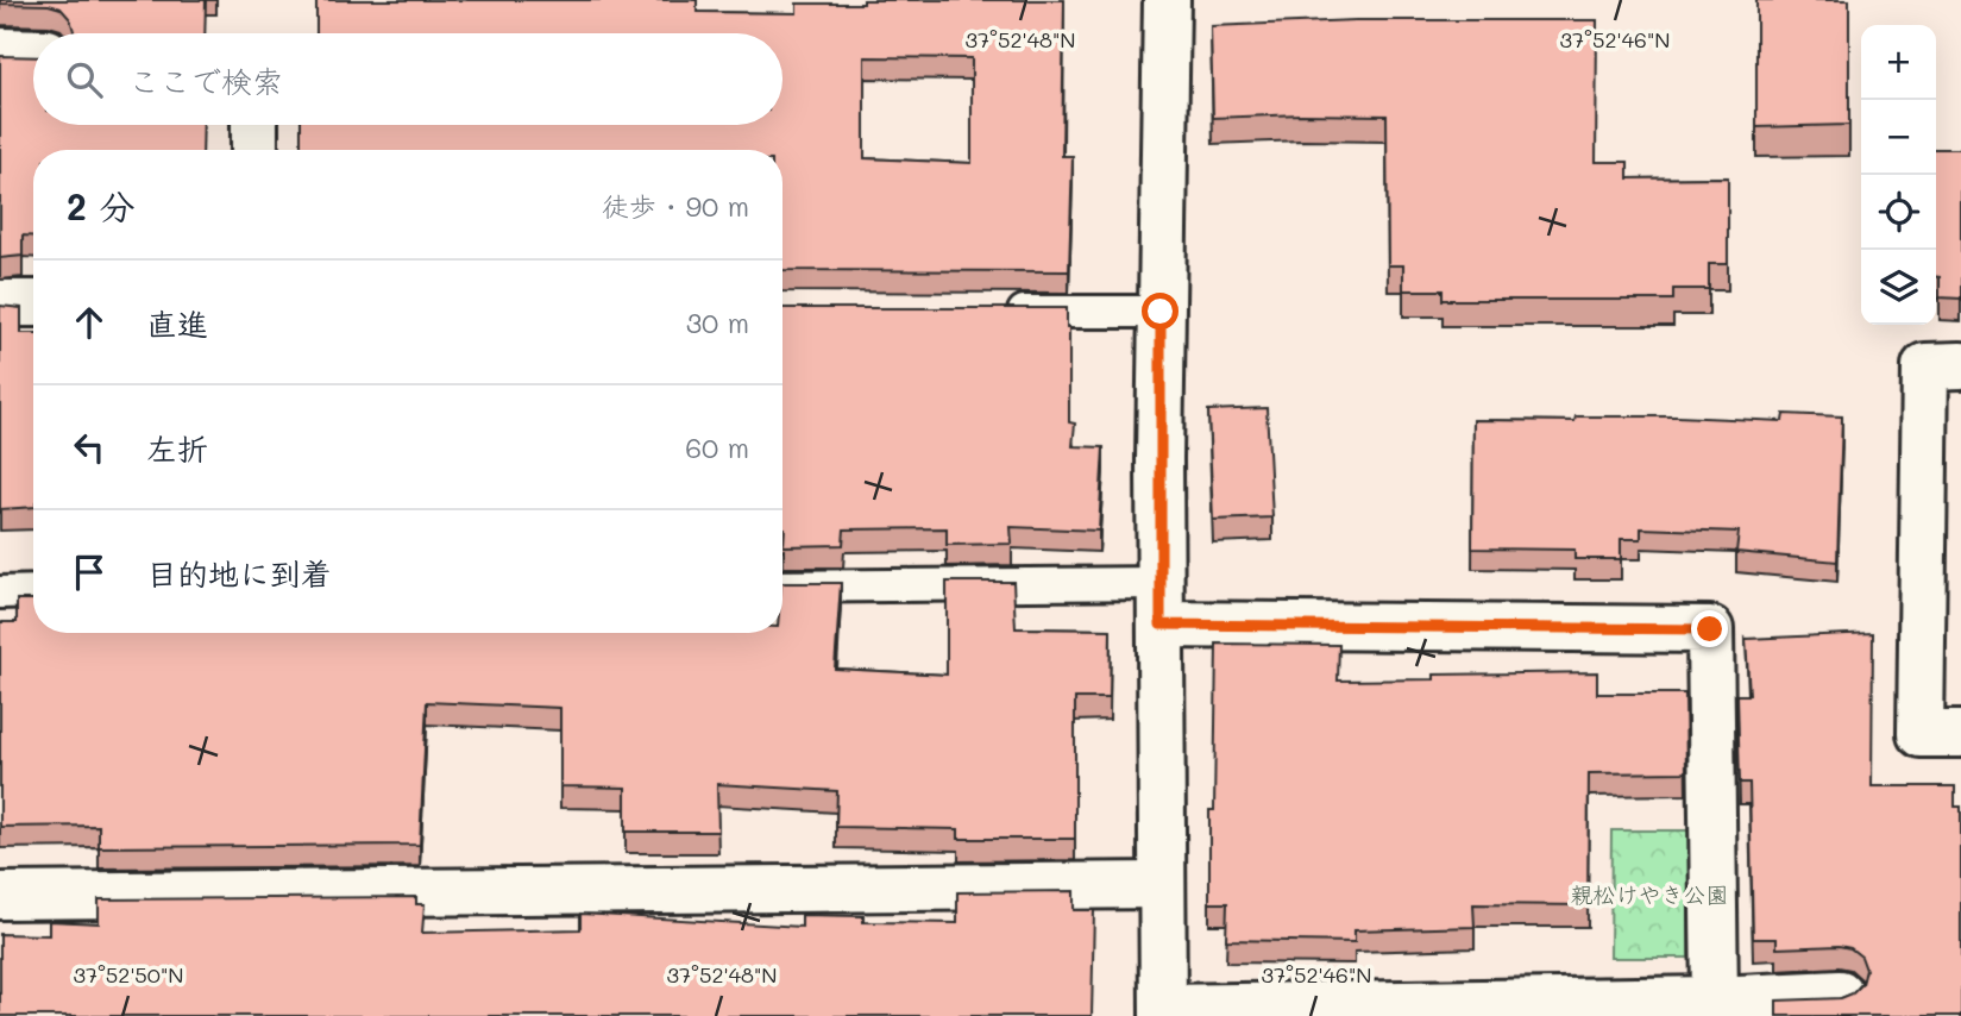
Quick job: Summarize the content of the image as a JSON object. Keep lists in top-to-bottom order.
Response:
{
  "parks": ["親松けやき公園"],
  "page": {
    "map_buttons": ["+", "−"],
    "search": "ここで検索",
    "heading": ["2 分", "徒歩 · 90 m"],
    "list": [
      ["直進", "30 m"],
      ["左折", "60 m"],
      "目的地に到着"
    ]
  },
  "coordinates": ["37°52'48\"N", "37°52'46\"N", "37°52'50\"N"]
}
